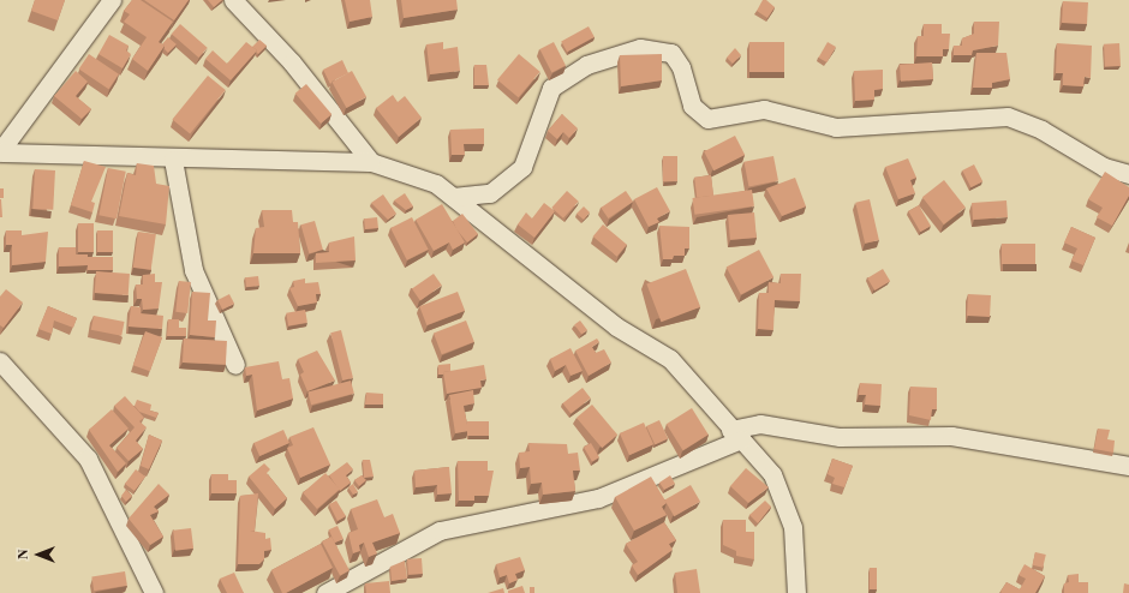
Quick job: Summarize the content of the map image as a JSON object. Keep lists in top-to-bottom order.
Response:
{
  "north": "left"
}
